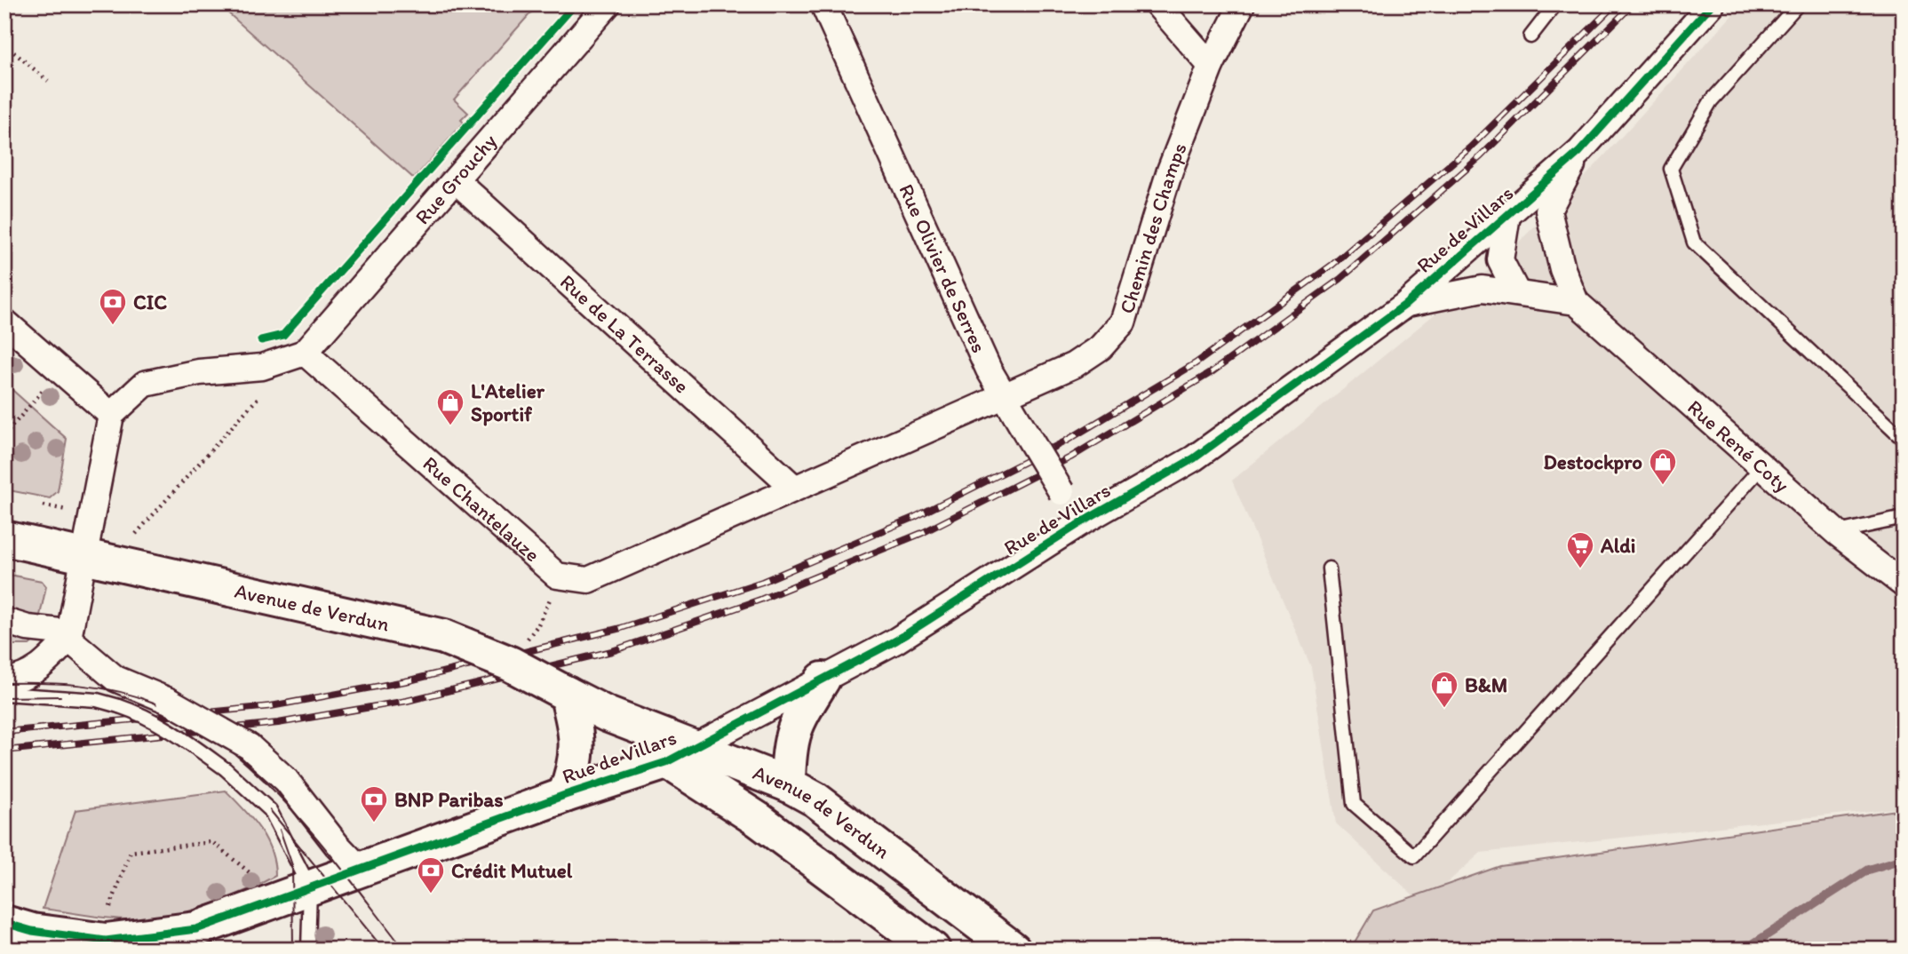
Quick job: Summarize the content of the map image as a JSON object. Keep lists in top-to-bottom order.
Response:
{
  "streets": {
    "main road": ["Rue de Villars", "Avenue de Verdun"],
    "street": [
      "Rue Grouchy",
      "Chemin des Champs",
      "Rue Olivier de Serres",
      "Rue de La Terrasse",
      "Rue René Coty",
      "Rue Chantelauze"
    ]
  },
  "crossings": [
    ["Rue Grouchy", "Rue de La Terrasse"],
    ["Rue Grouchy", "Rue Chantelauze"],
    ["Chemin des Champs", "Rue Olivier de Serres"],
    ["Chemin des Champs", "Rue Chantelauze"],
    ["Rue de Villars", "Rue Olivier de Serres"],
    ["Rue de Villars", "Rue René Coty"],
    ["Rue de Villars", "Avenue de Verdun"],
    ["Rue Olivier de Serres", "Rue Chantelauze"],
    ["Rue de La Terrasse", "Rue Chantelauze"]
  ],
  "places": {
    "bank": ["CIC", "BNP Paribas", "Crédit Mutuel"],
    "shop": ["L'Atelier Sportif", "Destockpro", "B&M"],
    "supermarket": ["Aldi"]
  }
}
